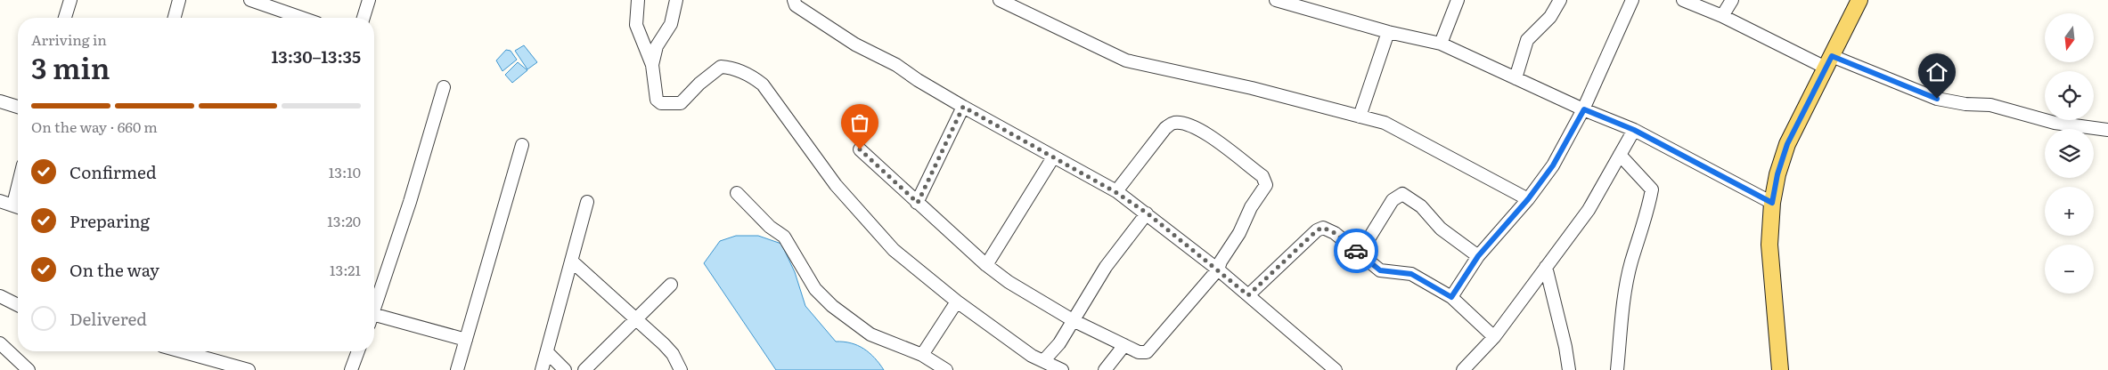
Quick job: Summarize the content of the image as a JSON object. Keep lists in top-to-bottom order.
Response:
{
  "north": "bottom",
  "page": {
    "map_buttons": ["+", "−"],
    "heading": ["3 min", "Arriving in", "13:30–13:35"],
    "bar": "On the way · 660 m",
    "list": [
      ["Confirmed", "13:10"],
      ["Preparing", "13:20"],
      ["On the way", "13:21"],
      "Delivered"
    ]
  }
}
